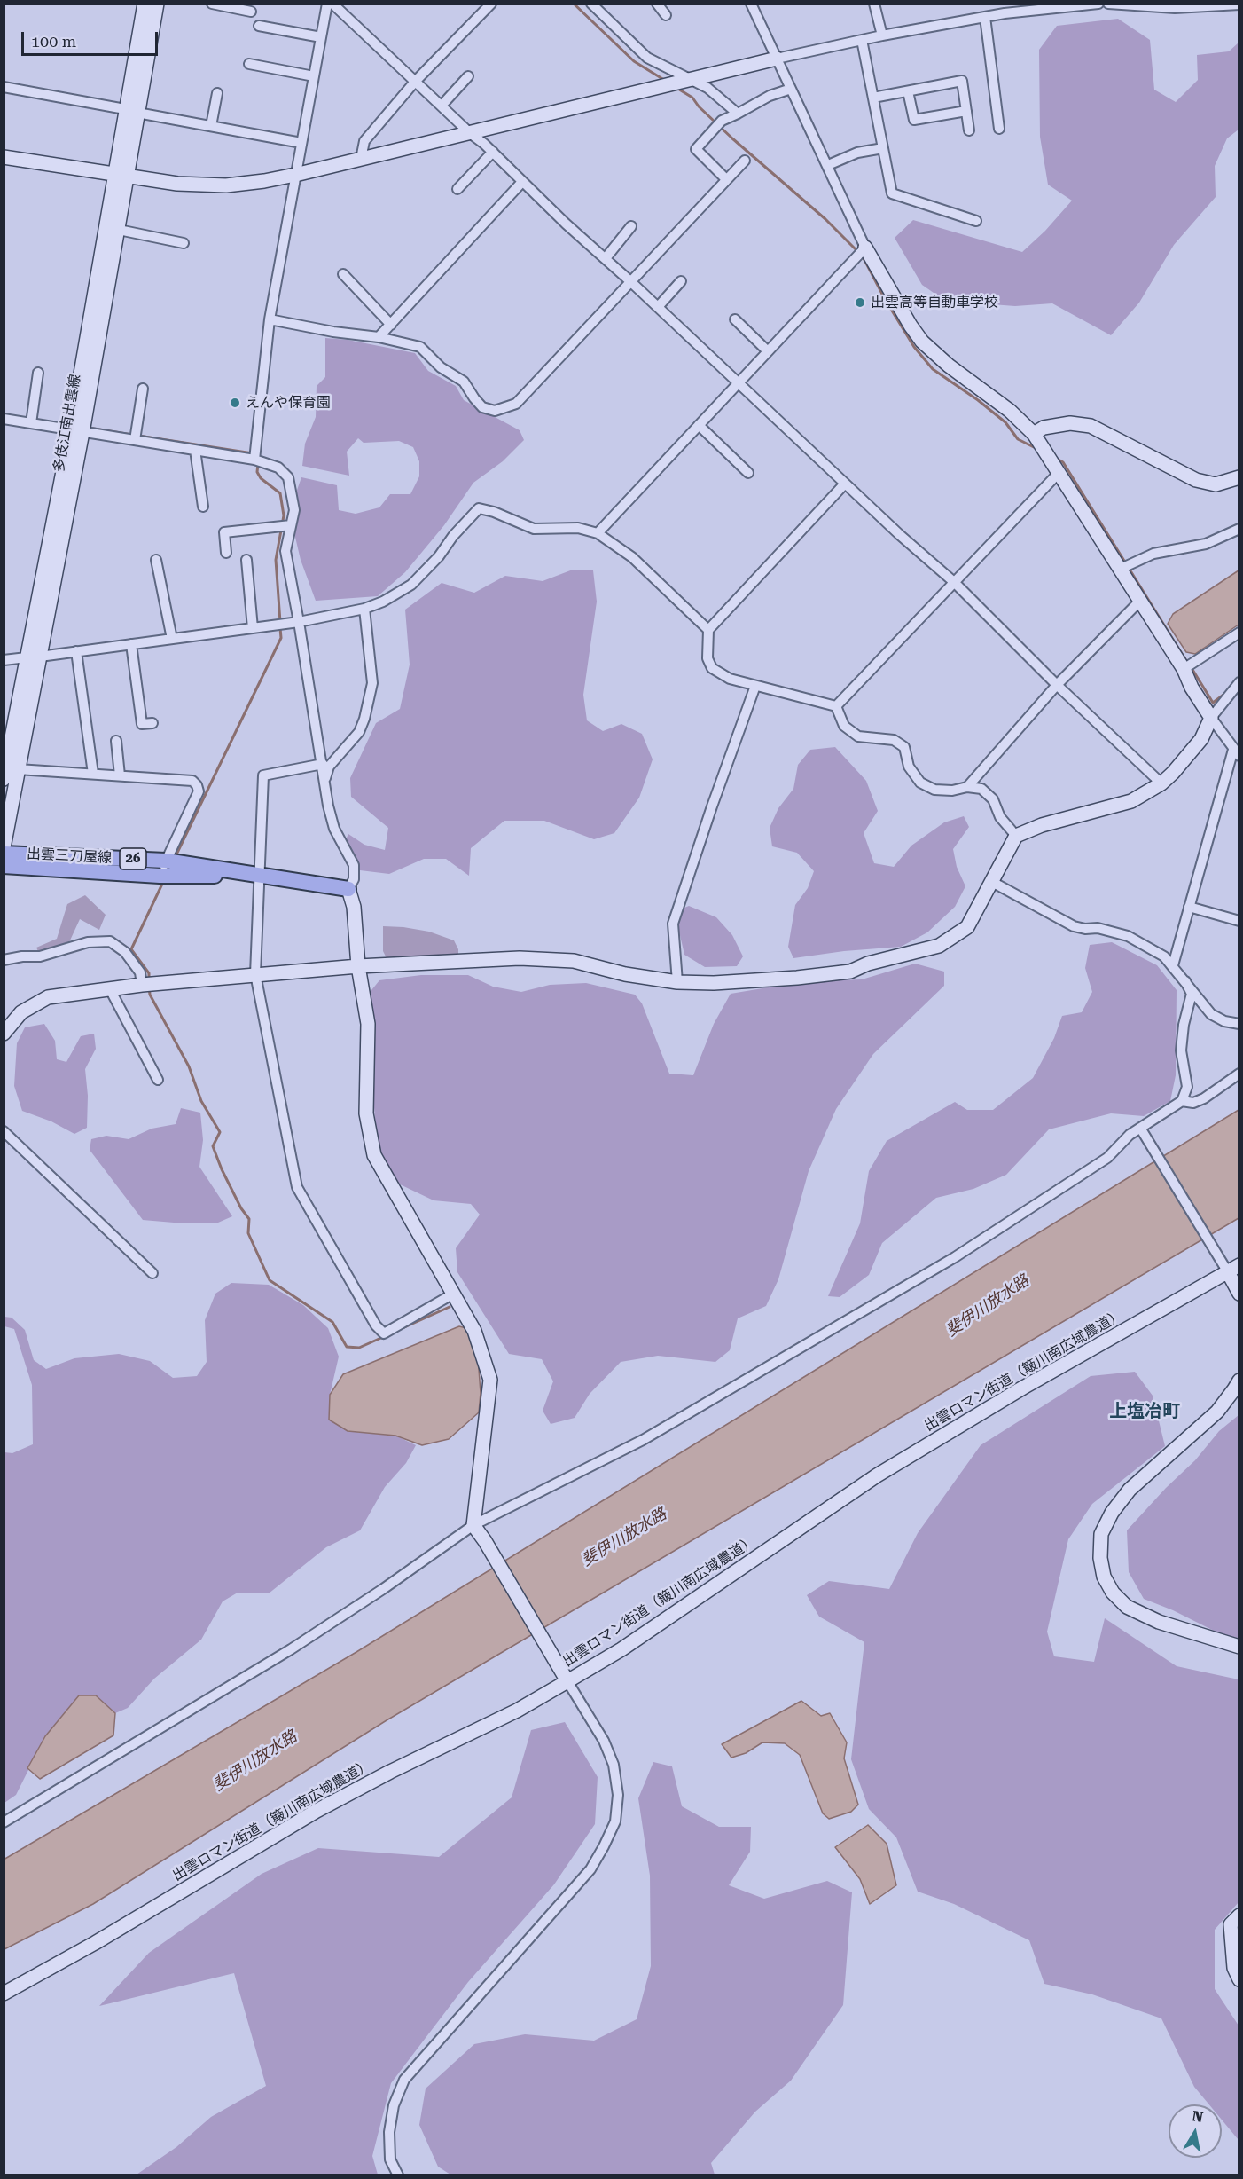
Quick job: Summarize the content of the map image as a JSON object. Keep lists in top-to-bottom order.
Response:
{
  "streets": {
    "main road": ["出雲三刀屋線", "26"],
    "street": ["多伎江南出雲線", "出雲ロマン街道（簸川南広域農道）"]
  },
  "districts": ["上塩冶町"],
  "water": ["斐伊川放水路"],
  "places": ["出雲高等自動車学校", "えんや保育園"],
  "scale_bar": "100 m",
  "north": "top"
}
